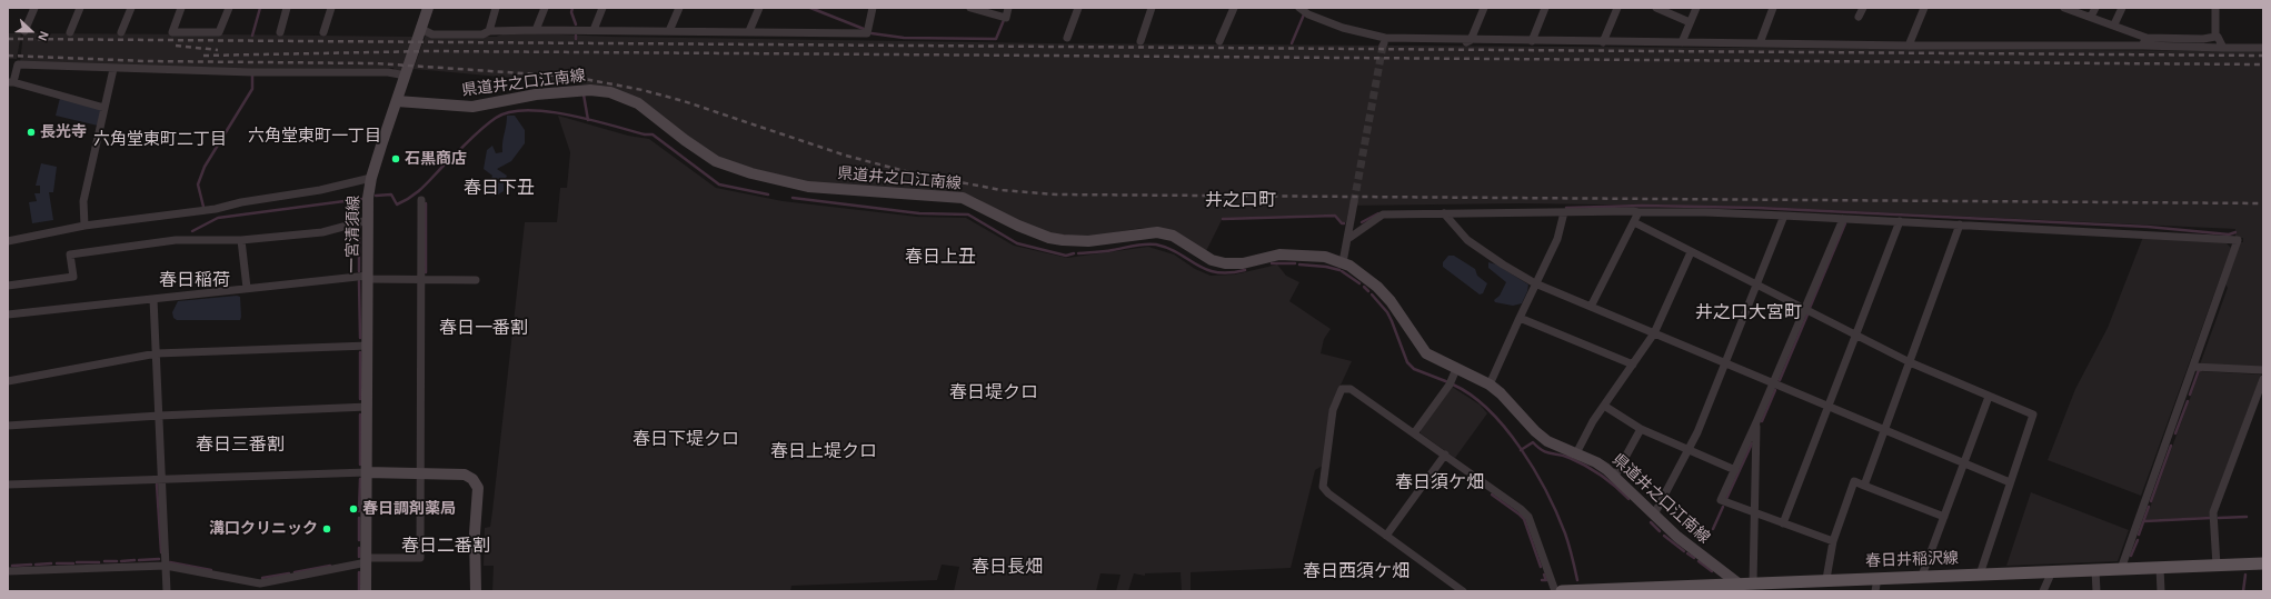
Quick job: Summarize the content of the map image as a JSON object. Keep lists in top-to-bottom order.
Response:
{
  "streets": {
    "main road": ["県道井之口江南線", "一宮清須線", "春日井稲沢線"]
  },
  "crossings": [
    ["県道井之口江南線", "一宮清須線"],
    ["県道井之口江南線", "春日井稲沢線"]
  ],
  "districts": [
    "六角堂東町一丁目",
    "六角堂東町二丁目",
    "春日下丑",
    "井之口町",
    "春日上丑",
    "春日稲荷",
    "井之口大宮町",
    "春日一番割",
    "春日堤クロ",
    "春日下堤クロ",
    "春日三番割",
    "春日上堤クロ",
    "春日須ケ畑",
    "春日二番割",
    "春日長畑",
    "春日西須ケ畑"
  ],
  "places": [
    "長光寺",
    "石黒商店",
    "春日調剤薬局",
    "溝口クリニック"
  ],
  "north": "right"
}
